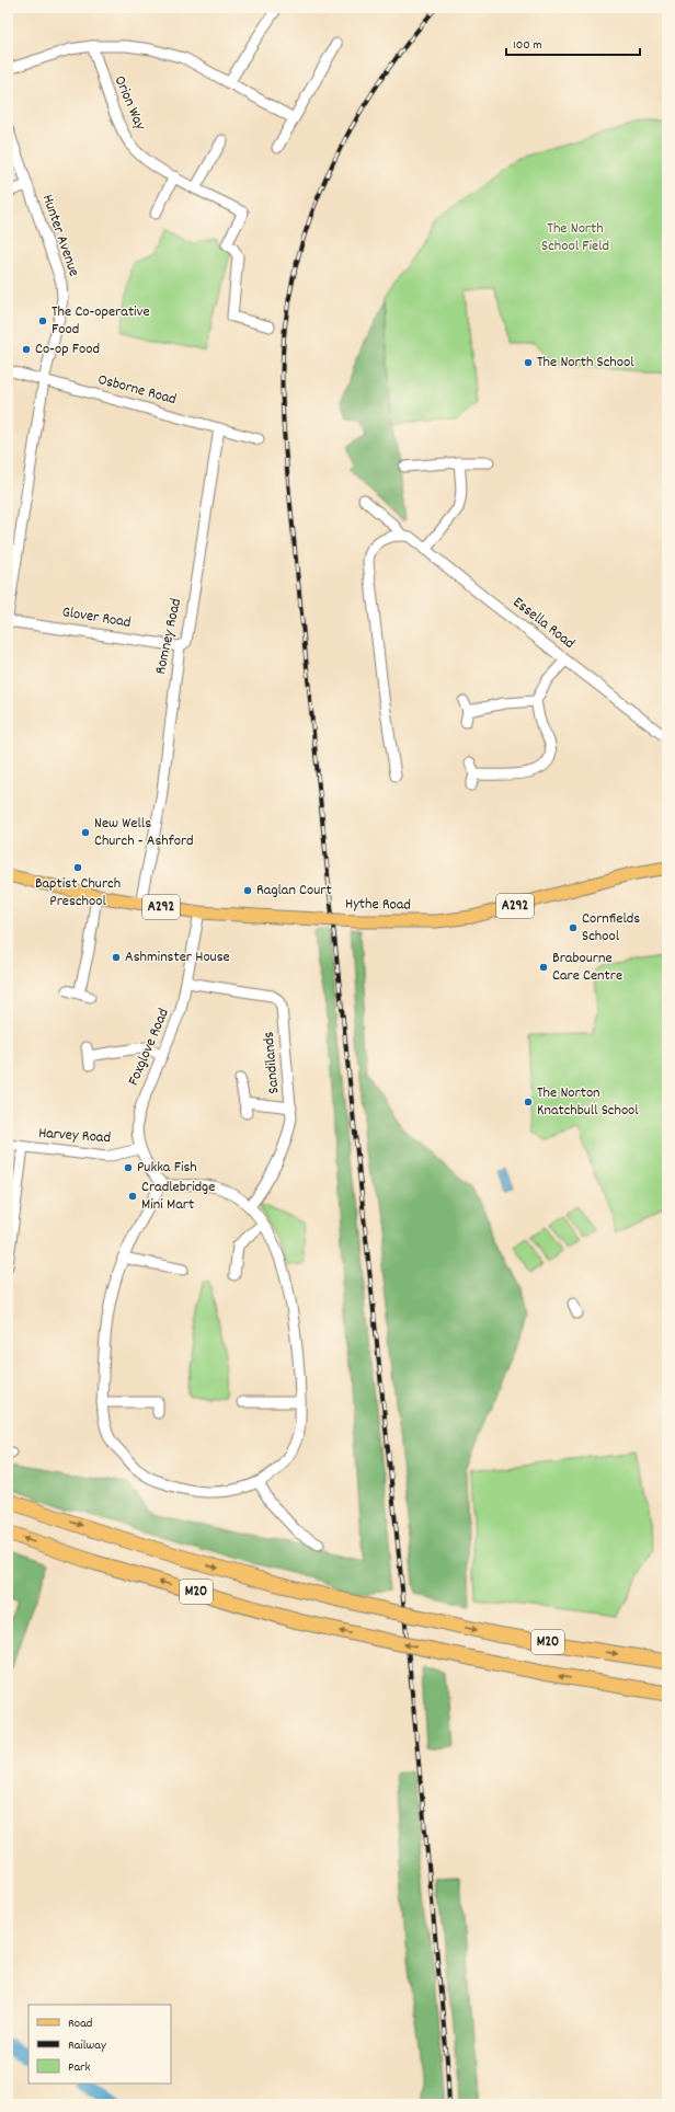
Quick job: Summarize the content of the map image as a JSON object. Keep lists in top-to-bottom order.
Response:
{
  "streets": {
    "highway": ["M20"],
    "main road": ["Hythe Road", "A292"],
    "street": [
      "Orion Way",
      "Hunter Avenue",
      "Osborne Road",
      "Glover Road",
      "Essella Road",
      "Romney Road",
      "Foxglove Road",
      "Sandilands",
      "Harvey Road"
    ]
  },
  "crossings": [
    ["Hunter Avenue", "Osborne Road"],
    ["Osborne Road", "Romney Road"],
    ["Glover Road", "Romney Road"],
    ["Romney Road", "Hythe Road"],
    ["Hythe Road", "Foxglove Road"],
    ["Foxglove Road", "Sandilands"],
    ["Foxglove Road", "Harvey Road"]
  ],
  "parks": ["The North School Field"],
  "places": [
    "The Co-operative Food",
    "Co-op Food",
    "The North School",
    "New Wells Church - Ashford",
    "Baptist Church Preschool",
    "Raglan Court",
    "Cornfields School",
    "Ashminster House",
    "Brabourne Care Centre",
    "The Norton Knatchbull School",
    "Pukka Fish",
    "Cradlebridge Mini Mart"
  ],
  "legend": ["Road", "Railway", "Park"],
  "scale_bar": "100 m"
}
